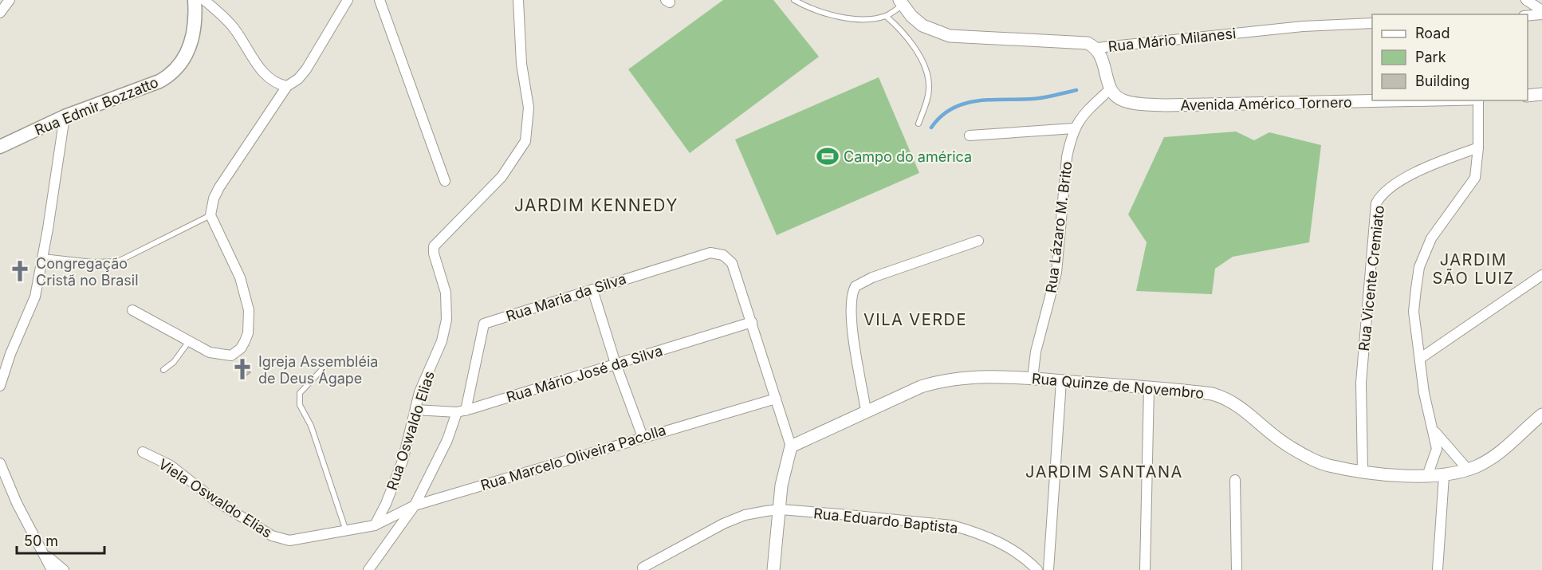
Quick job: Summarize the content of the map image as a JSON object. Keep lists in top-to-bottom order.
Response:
{
  "streets": {
    "main road": ["Rua Edmir Bozzatto"],
    "street": [
      "Rua Mário Milanesi",
      "Avenida Américo Tornero",
      "Rua Lázaro M. Brito",
      "Rua Vicente Cremiato",
      "Rua Maria da Silva",
      "Rua Mário José da Silva",
      "Rua Quinze de Novembro",
      "Rua Oswaldo Elias",
      "Rua Marcelo Oliveira Pacolla",
      "Viela Oswaldo Elias",
      "Rua Eduardo Baptista"
    ]
  },
  "crossings": [
    ["Avenida Américo Tornero", "Rua Lázaro M. Brito"],
    ["Rua Lázaro M. Brito", "Rua Quinze de Novembro"],
    ["Rua Vicente Cremiato", "Rua Quinze de Novembro"],
    ["Rua Maria da Silva", "Rua Mário José da Silva"],
    ["Rua Maria da Silva", "Rua Marcelo Oliveira Pacolla"],
    ["Rua Mário José da Silva", "Rua Oswaldo Elias"],
    ["Rua Oswaldo Elias", "Rua Marcelo Oliveira Pacolla"],
    ["Rua Oswaldo Elias", "Viela Oswaldo Elias"],
    ["Rua Marcelo Oliveira Pacolla", "Viela Oswaldo Elias"]
  ],
  "districts": [
    "JARDIM KENNEDY",
    "JARDIM SÃO LUIZ",
    "VILA VERDE",
    "JARDIM SANTANA"
  ],
  "places": {
    "sports": ["Campo do américa"],
    "church": ["Congregação Cristã no Brasil", "Igreja Assembléia de Deus Ágape"]
  },
  "legend": ["Road", "Park", "Building"],
  "scale_bar": "50 m"
}
